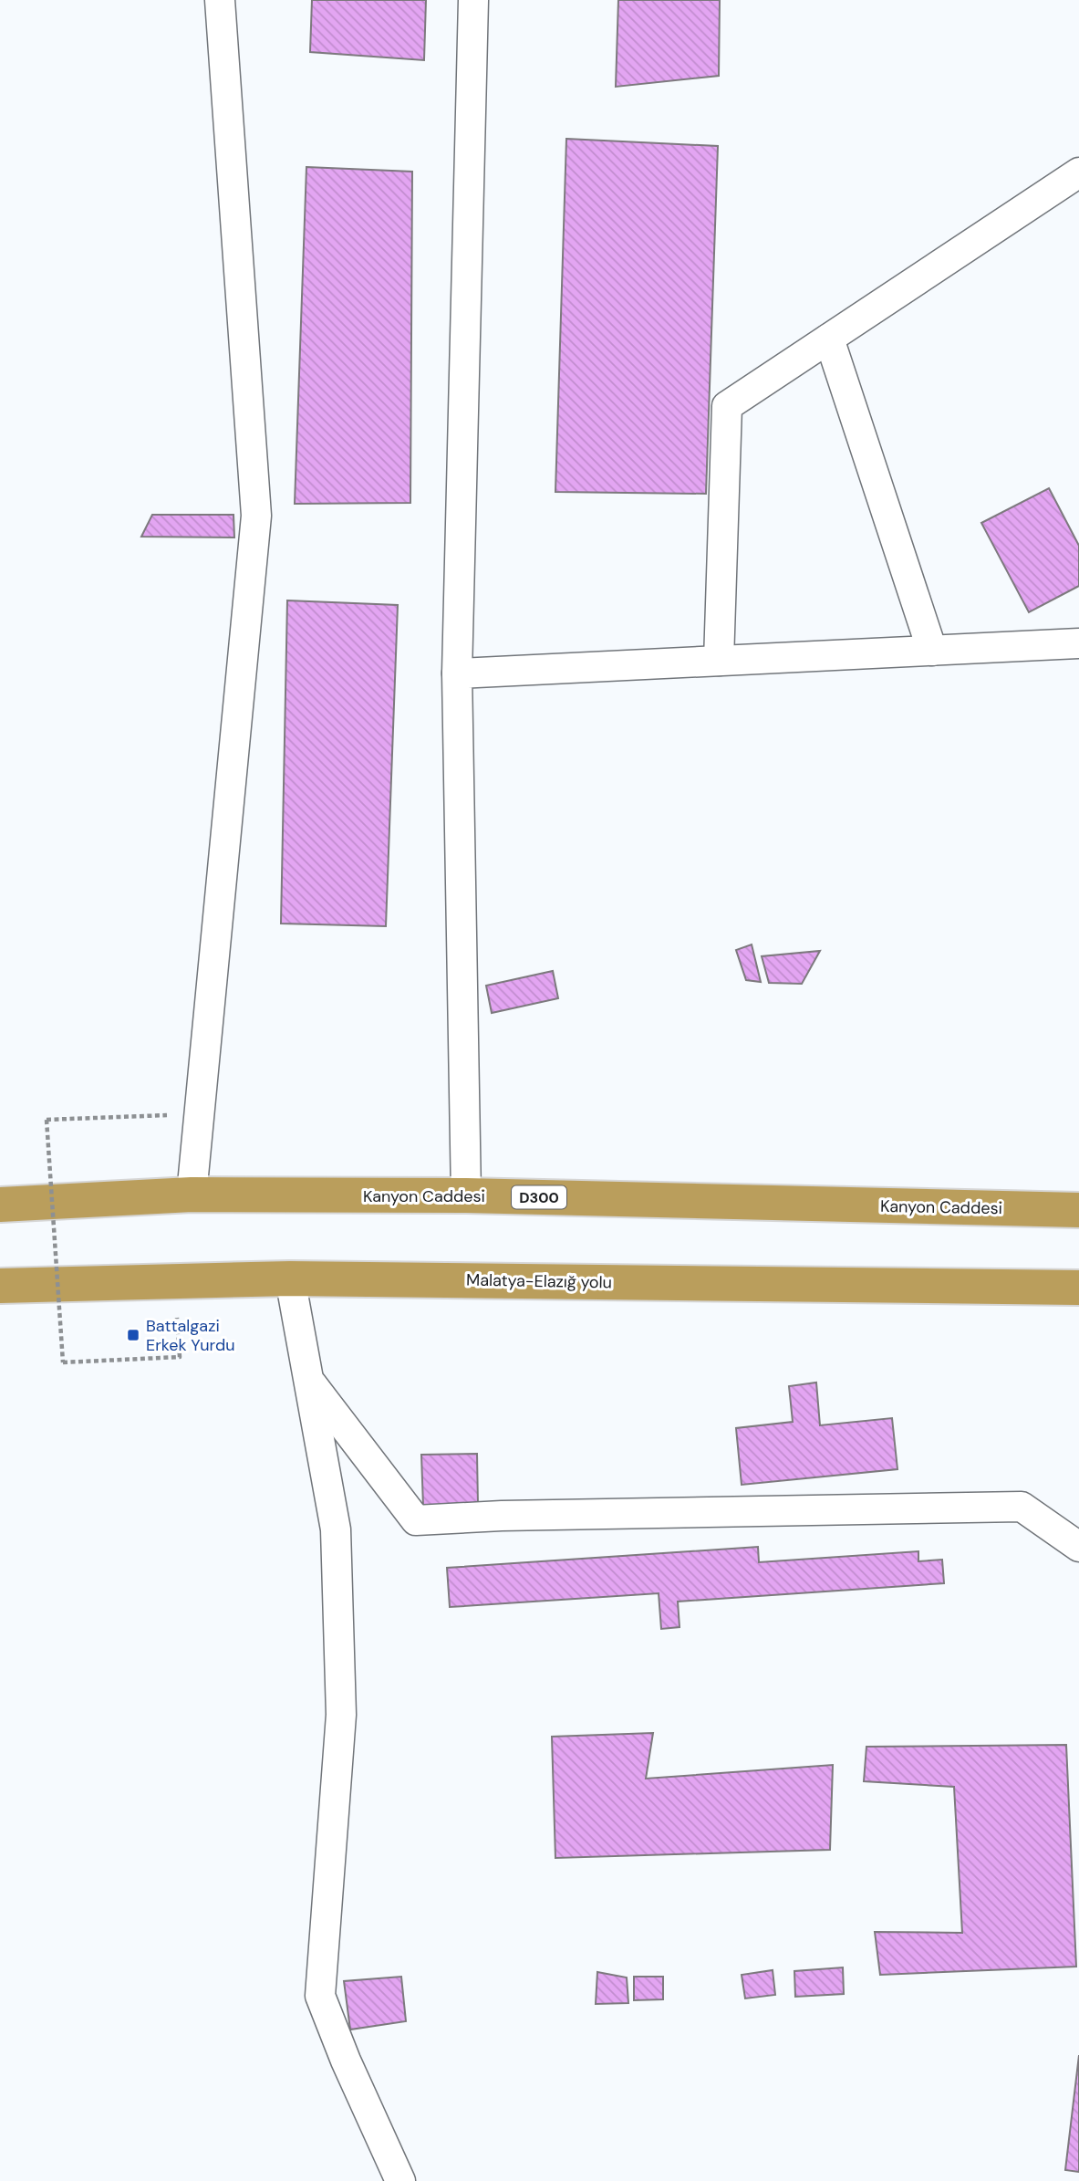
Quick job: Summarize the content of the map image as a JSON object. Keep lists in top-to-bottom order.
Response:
{
  "streets": {
    "highway": ["Kanyon Caddesi", "D300", "Malatya-Elazığ yolu"]
  },
  "places": {
    "transit": ["Battalgazi Erkek Yurdu"]
  }
}
